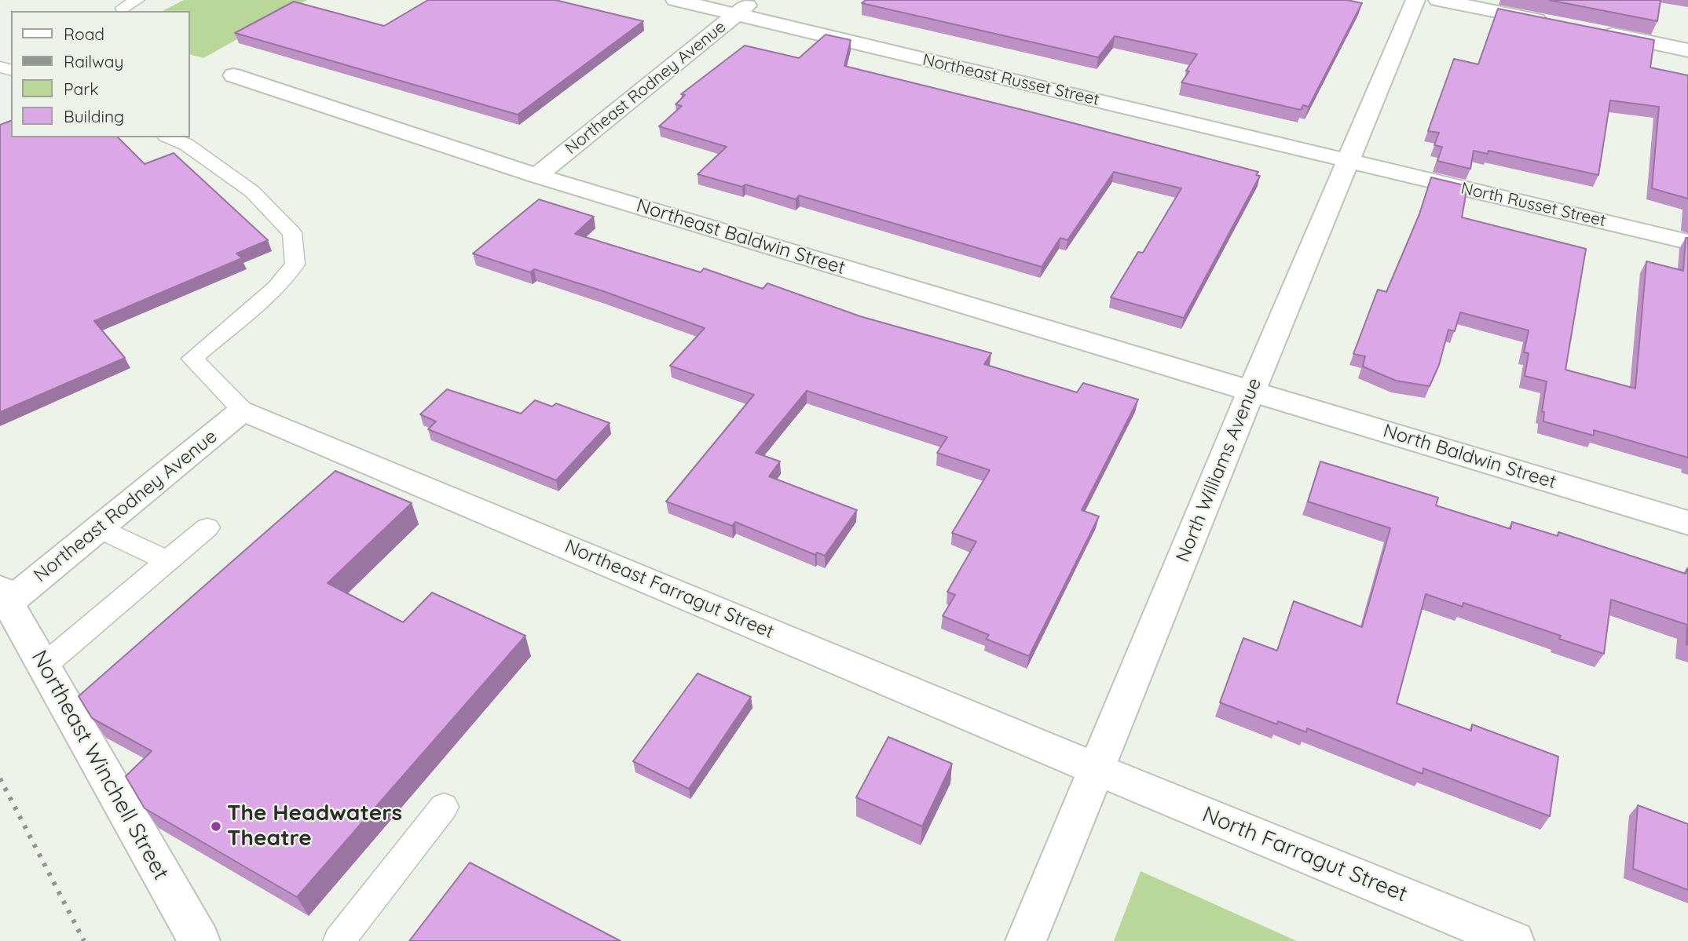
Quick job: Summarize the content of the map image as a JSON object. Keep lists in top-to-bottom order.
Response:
{
  "streets": {
    "street": [
      "Northeast Russet Street",
      "Northeast Rodney Avenue",
      "North Russet Street",
      "Northeast Baldwin Street",
      "North Baldwin Street",
      "North Williams Avenue",
      "Northeast Farragut Street",
      "Northeast Winchell Street",
      "North Farragut Street"
    ]
  },
  "crossings": [
    ["Northeast Russet Street", "Northeast Rodney Avenue"],
    ["Northeast Russet Street", "North Russet Street"],
    ["Northeast Russet Street", "North Williams Avenue"],
    ["Northeast Rodney Avenue", "Northeast Baldwin Street"],
    ["Northeast Rodney Avenue", "Northeast Farragut Street"],
    ["Northeast Rodney Avenue", "Northeast Winchell Street"],
    ["North Russet Street", "North Williams Avenue"],
    ["Northeast Baldwin Street", "North Baldwin Street"],
    ["Northeast Baldwin Street", "North Williams Avenue"],
    ["North Baldwin Street", "North Williams Avenue"],
    ["North Williams Avenue", "Northeast Farragut Street"],
    ["North Williams Avenue", "North Farragut Street"],
    ["Northeast Farragut Street", "North Farragut Street"]
  ],
  "places": ["The Headwaters Theatre"],
  "legend": [
    "Road",
    "Railway",
    "Park",
    "Building"
  ]
}
